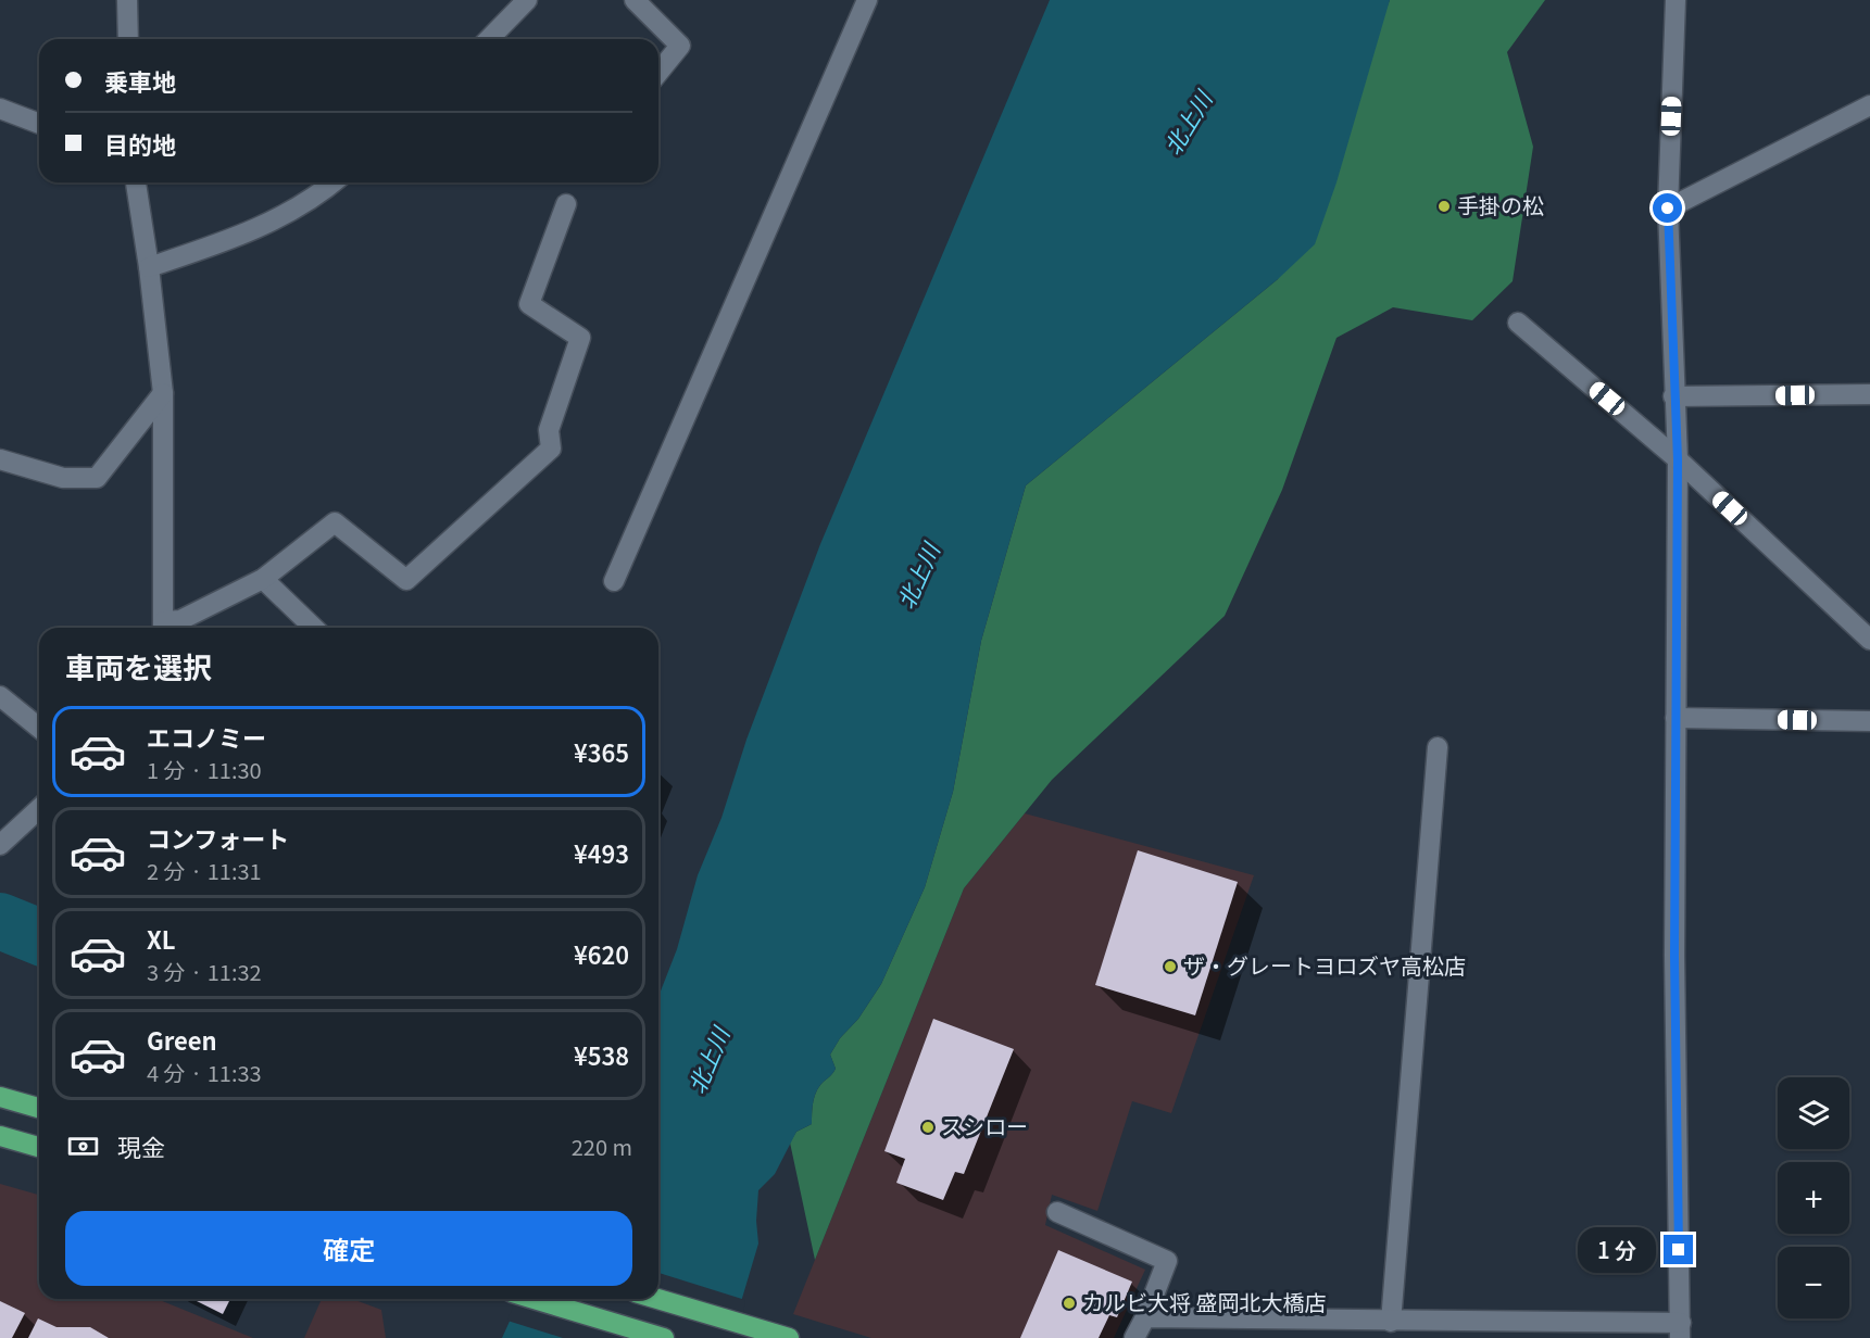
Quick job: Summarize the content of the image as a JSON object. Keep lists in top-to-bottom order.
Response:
{
  "water": ["北上川"],
  "places": [
    "手掛の松",
    "ザ・グレートヨロズヤ高松店",
    "スシロー",
    "カルビ大将 盛岡北大橋店"
  ],
  "page": {
    "banner": ["乗車地", "目的地"],
    "heading": "車両を選択",
    "list": [
      {
        "name": "エコノミー",
        "note": "1 分 · 11:30",
        "value": "¥365"
      },
      {
        "name": "コンフォート",
        "note": "2 分 · 11:31",
        "value": "¥493"
      },
      {
        "name": "XL",
        "note": "3 分 · 11:32",
        "value": "¥620"
      },
      {
        "name": "Green",
        "note": "4 分 · 11:33",
        "value": "¥538"
      }
    ],
    "map_buttons": ["+", "−"],
    "pay": ["現金", "220 m"],
    "buttons": "確定",
    "bubble": "1 分"
  }
}
